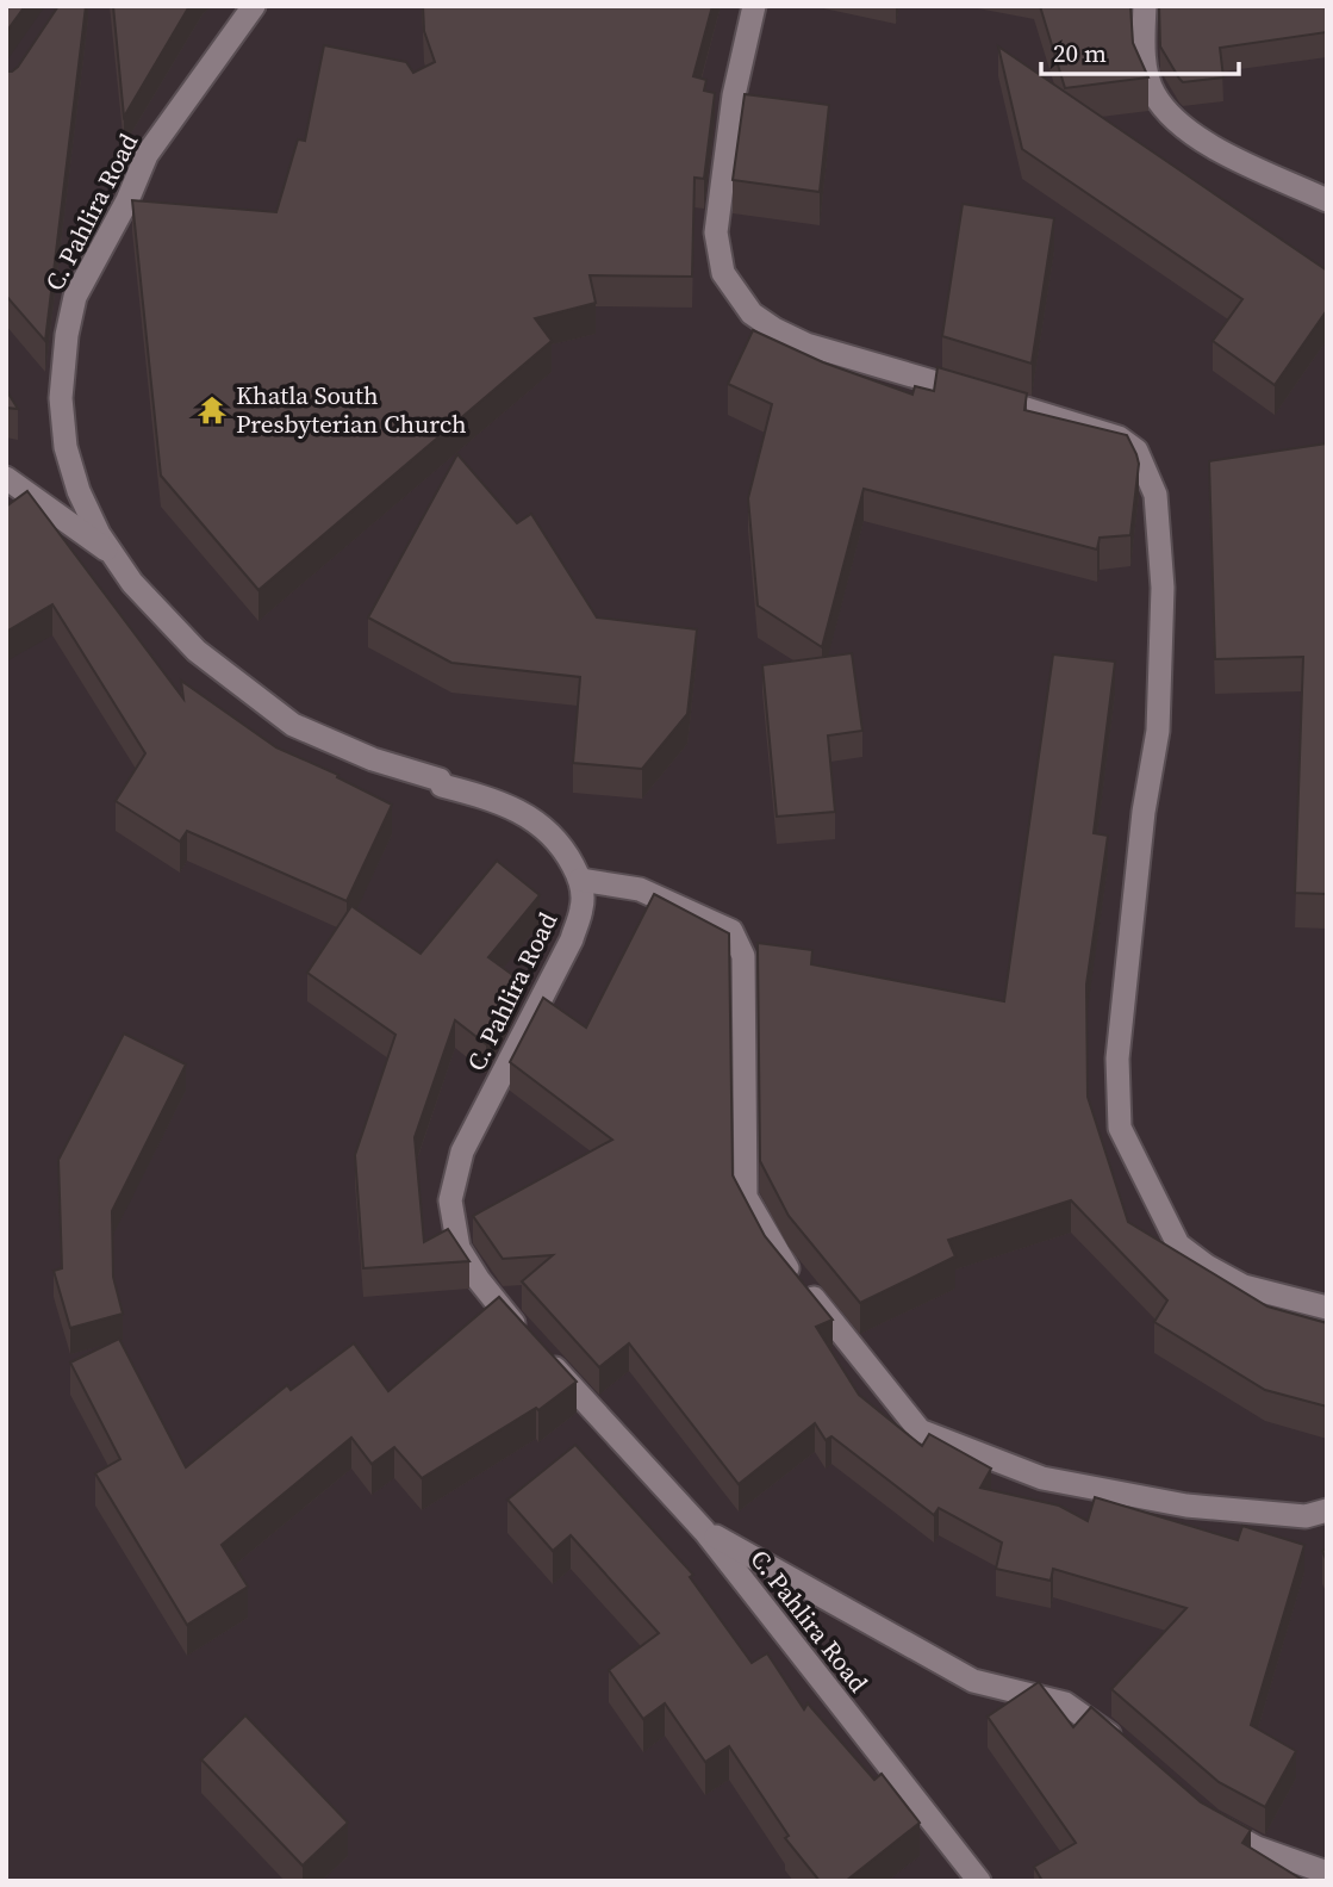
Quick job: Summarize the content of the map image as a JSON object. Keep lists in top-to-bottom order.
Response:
{
  "streets": {
    "street": ["C. Pahlira Road"]
  },
  "places": {
    "temple": ["Khatla South Presbyterian Church"]
  },
  "scale_bar": "20 m"
}
